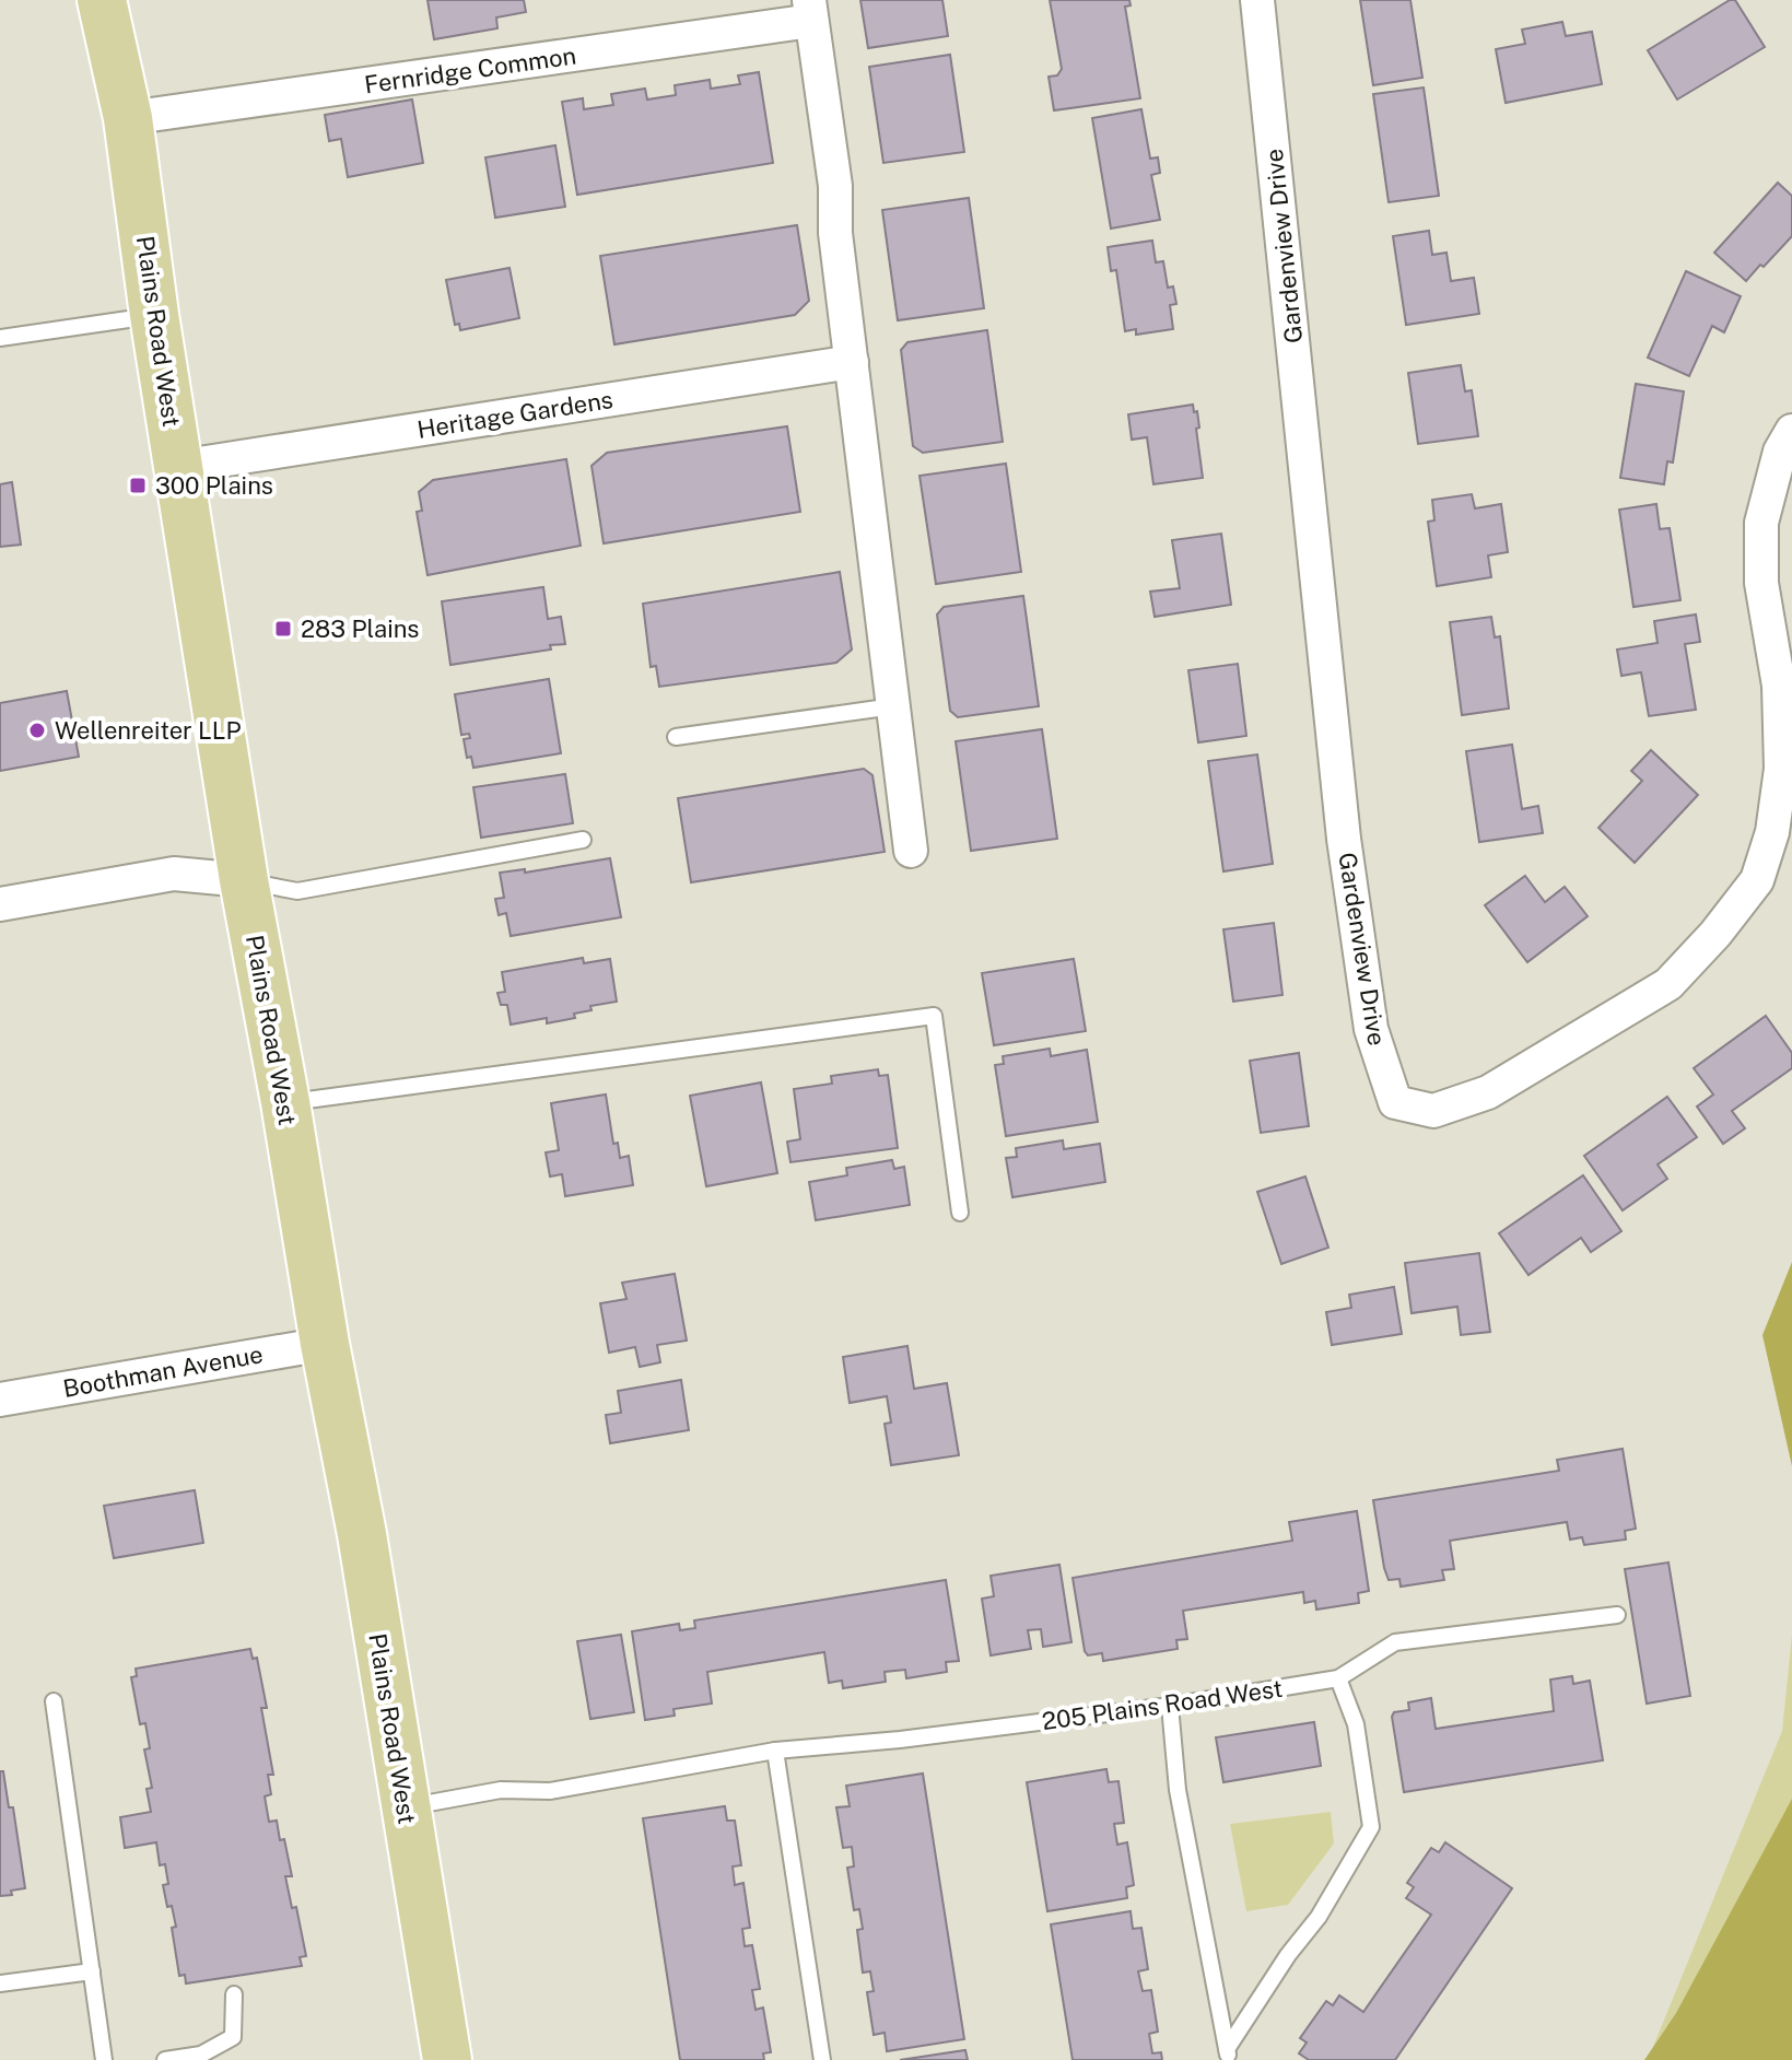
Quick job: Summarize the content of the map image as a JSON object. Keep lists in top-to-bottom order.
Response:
{
  "streets": {
    "main road": ["Plains Road West"],
    "street": [
      "Fernridge Common",
      "Gardenview Drive",
      "Heritage Gardens",
      "Boothman Avenue"
    ],
    "lane": ["205 Plains Road West"]
  },
  "crossings": [
    ["Fernridge Common", "Plains Road West"],
    ["Fernridge Common", "Heritage Gardens"],
    ["Plains Road West", "Heritage Gardens"],
    ["Plains Road West", "Boothman Avenue"],
    ["Plains Road West", "205 Plains Road West"]
  ],
  "places": {
    "transit": ["300 Plains", "283 Plains"],
    "other": ["Wellenreiter LLP"]
  }
}
